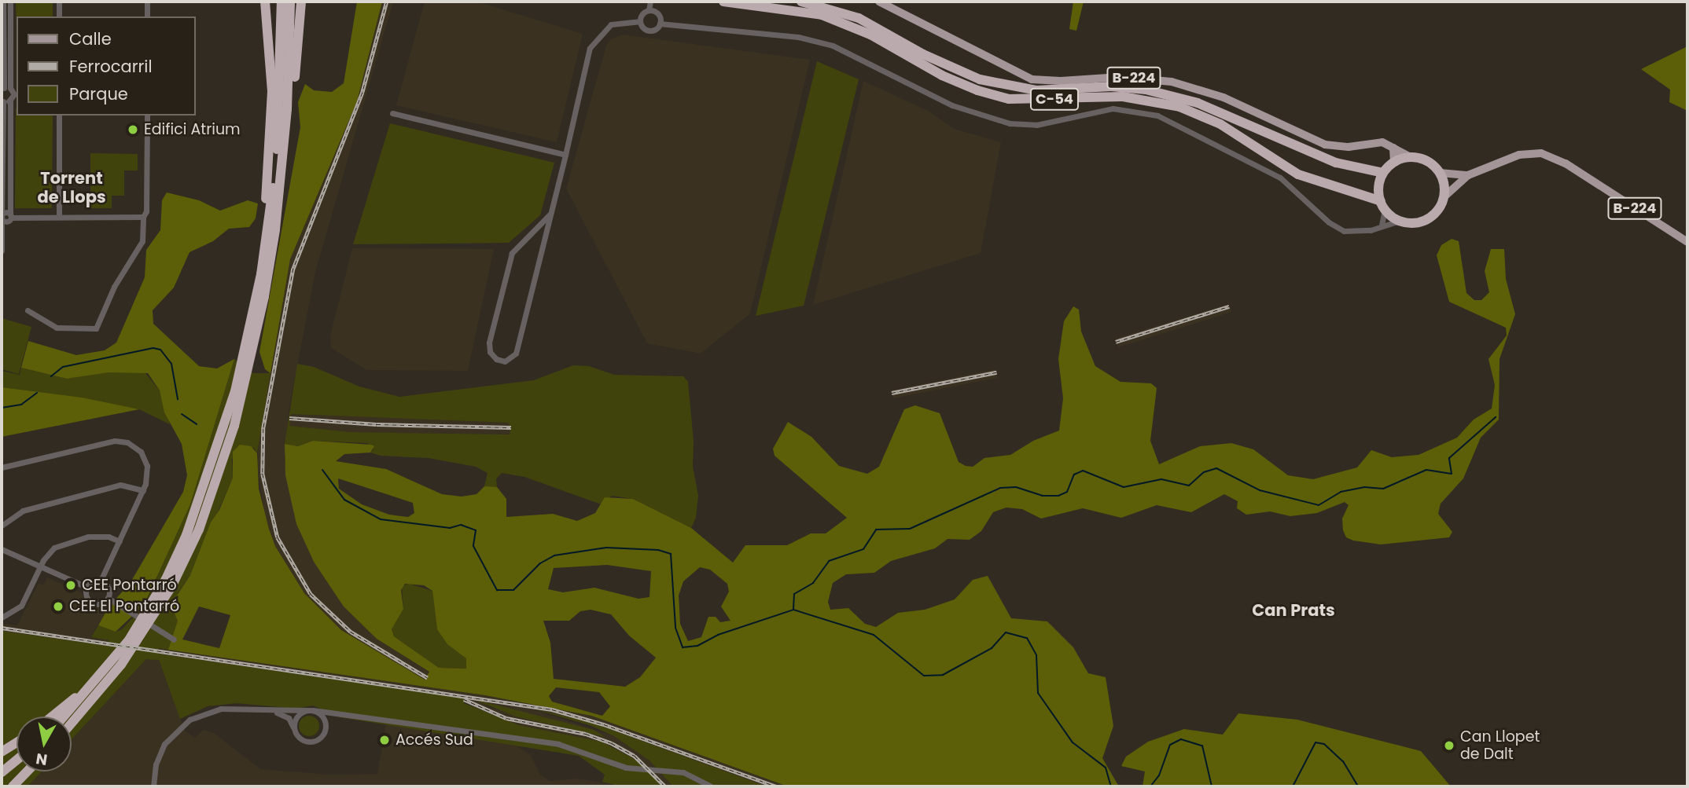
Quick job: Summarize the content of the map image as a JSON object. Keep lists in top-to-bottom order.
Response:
{
  "streets": {
    "highway": ["B-224", "C-54"]
  },
  "crossings": [
    ["B-224", "C-54"]
  ],
  "districts": ["Torrent de Llops", "Can Prats"],
  "places": [
    "Edifici Atrium",
    "CEE Pontarró",
    "CEE El Pontarró",
    "Accés Sud",
    "Can Llopet de Dalt"
  ],
  "legend": ["Calle", "Ferrocarril", "Parque"],
  "north": "bottom"
}
